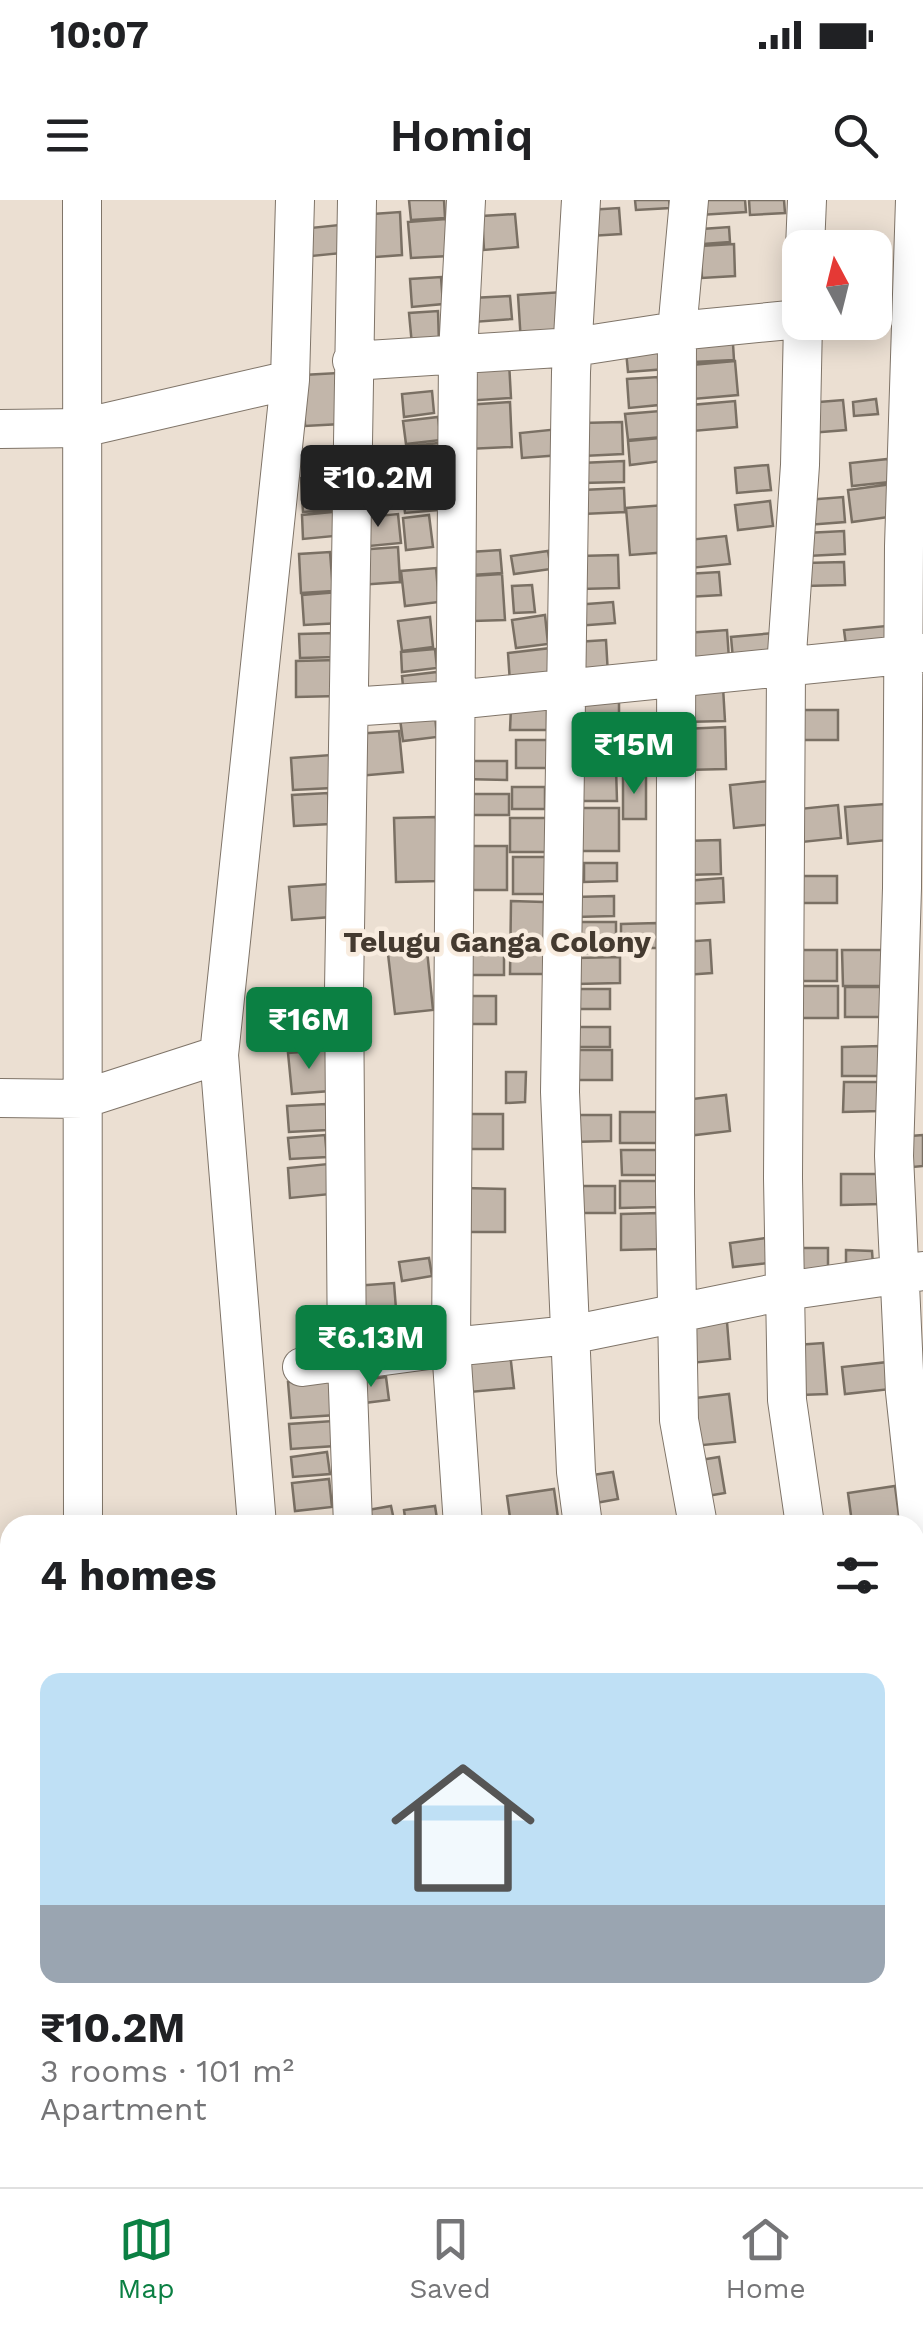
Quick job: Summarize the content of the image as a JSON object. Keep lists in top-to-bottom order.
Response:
{
  "districts": ["Telugu Ganga Colony"],
  "north": "top",
  "page": {
    "status": "10:07",
    "header": "Homiq",
    "price": [
      "₹10.2M",
      "₹15M",
      "₹16M",
      "₹6.13M"
    ],
    "heading": "4 homes",
    "list": [
      {
        "name": "₹10.2M",
        "note": "3 rooms · 101 m² · Apartment"
      }
    ],
    "tabs": ["Map", "Saved", "Home"]
  }
}
